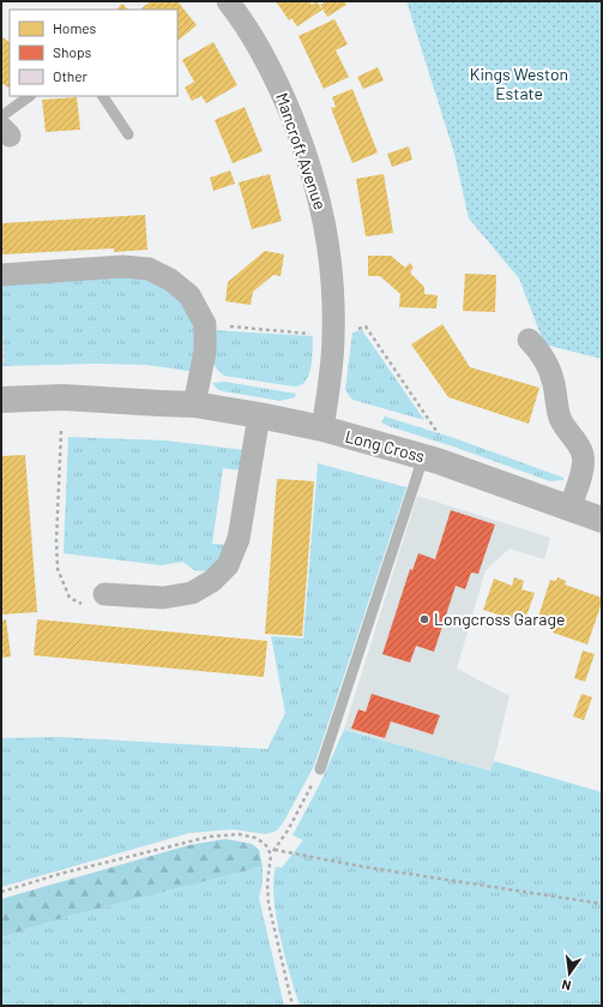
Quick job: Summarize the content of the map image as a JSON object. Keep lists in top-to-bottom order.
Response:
{
  "streets": {
    "street": ["Mancroft Avenue", "Long Cross"]
  },
  "crossings": [
    ["Mancroft Avenue", "Long Cross"]
  ],
  "parks": ["Kings Weston Estate"],
  "places": ["Longcross Garage"],
  "legend": ["Homes", "Shops", "Other"],
  "north": "bottom"
}
